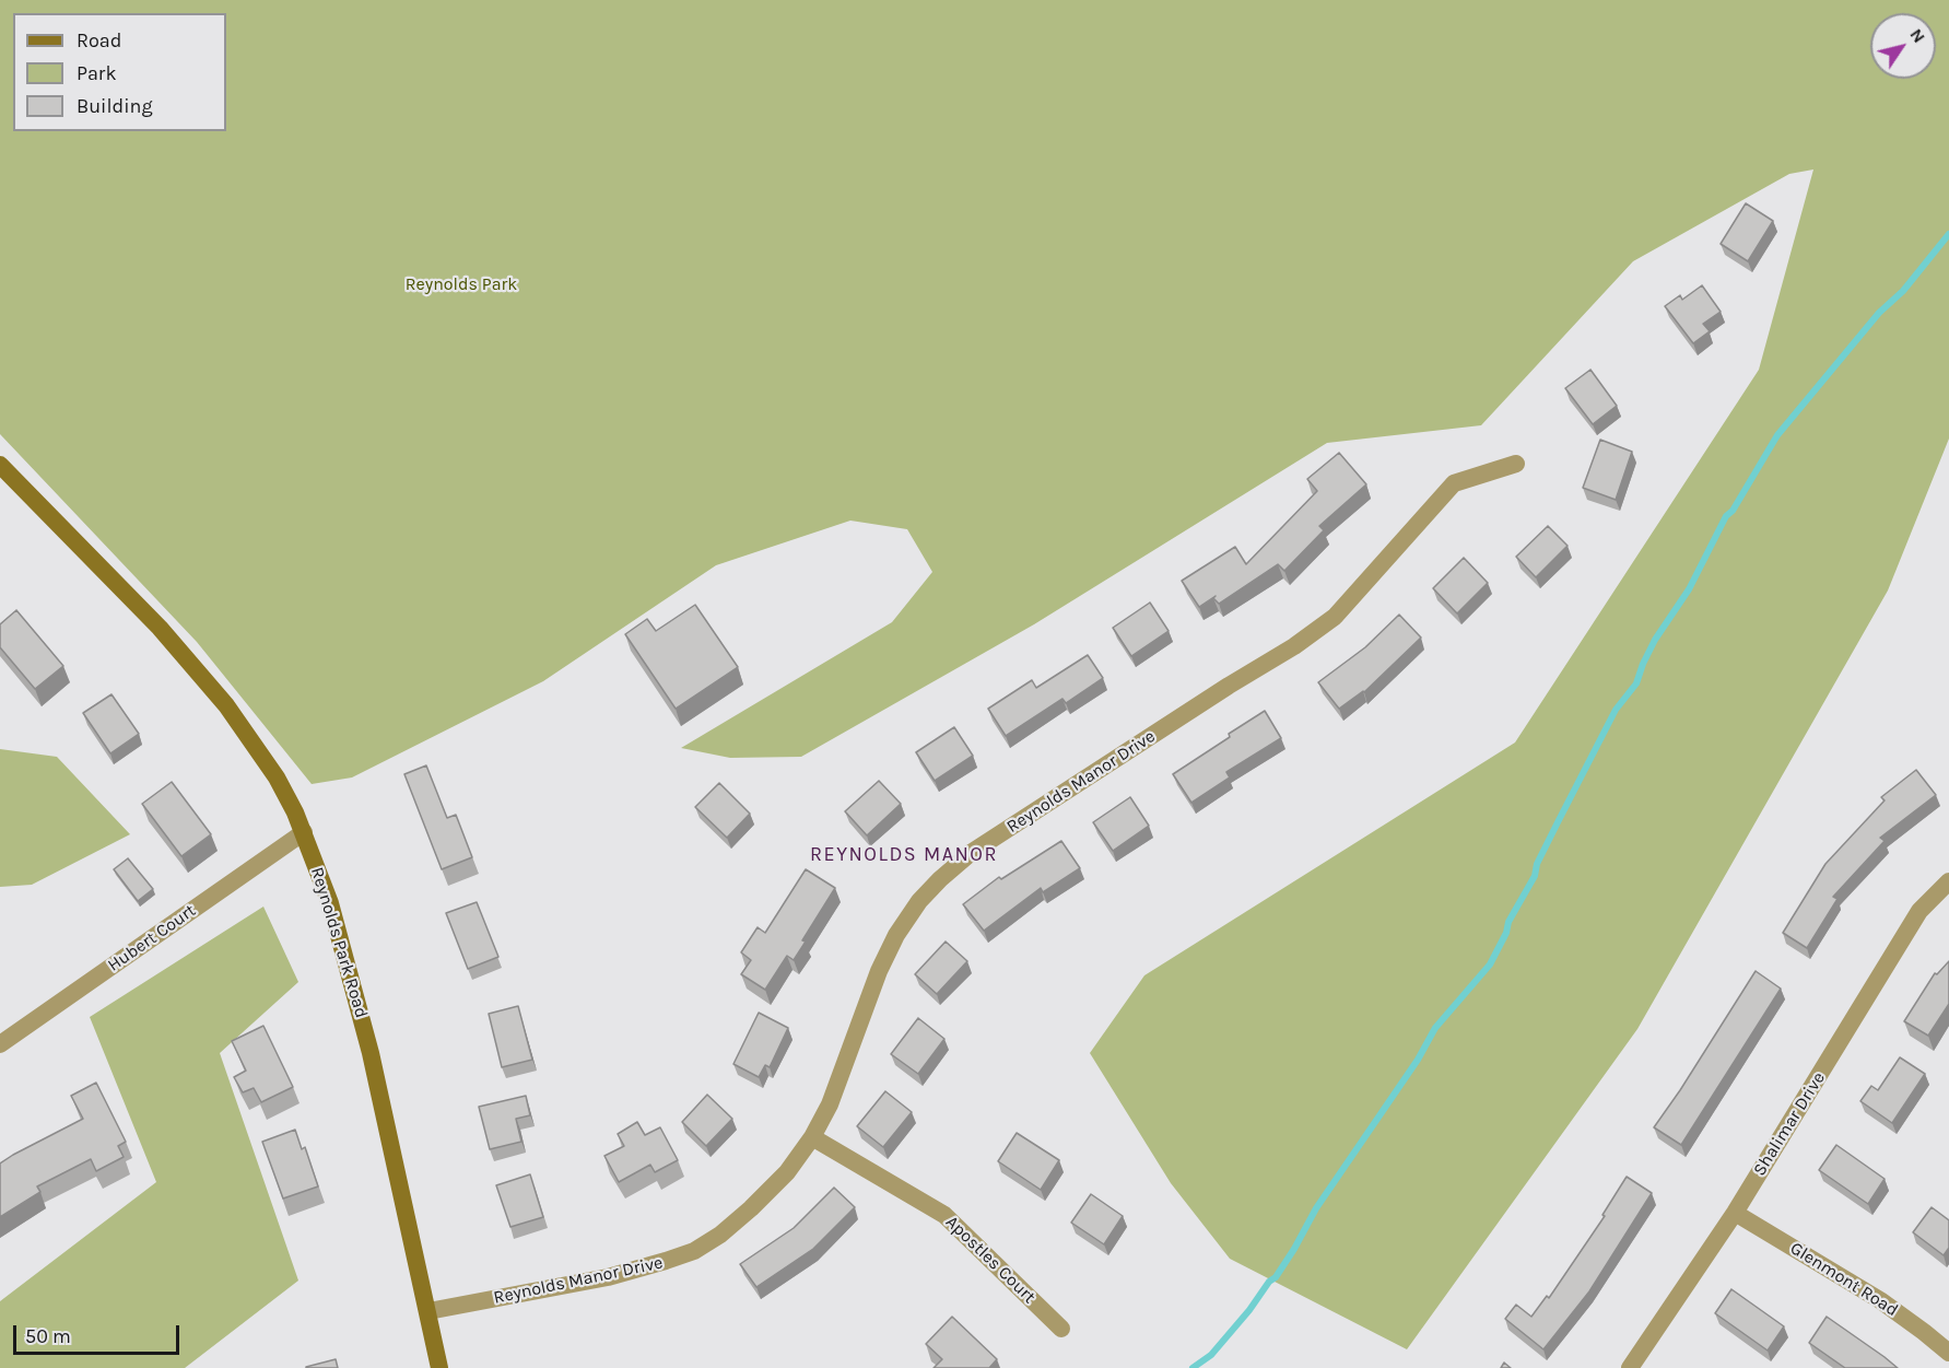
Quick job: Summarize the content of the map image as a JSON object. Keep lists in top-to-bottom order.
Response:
{
  "streets": {
    "main road": ["Reynolds Park Road"],
    "street": [
      "Reynolds Manor Drive",
      "Hubert Court",
      "Shalimar Drive",
      "Apostles Court",
      "Glenmont Road"
    ]
  },
  "crossings": [
    ["Reynolds Manor Drive", "Reynolds Park Road"],
    ["Reynolds Manor Drive", "Apostles Court"],
    ["Hubert Court", "Reynolds Park Road"],
    ["Shalimar Drive", "Glenmont Road"]
  ],
  "districts": ["REYNOLDS MANOR"],
  "parks": ["Reynolds Park"],
  "legend": ["Road", "Park", "Building"],
  "scale_bar": "50 m",
  "north": "top right"
}
